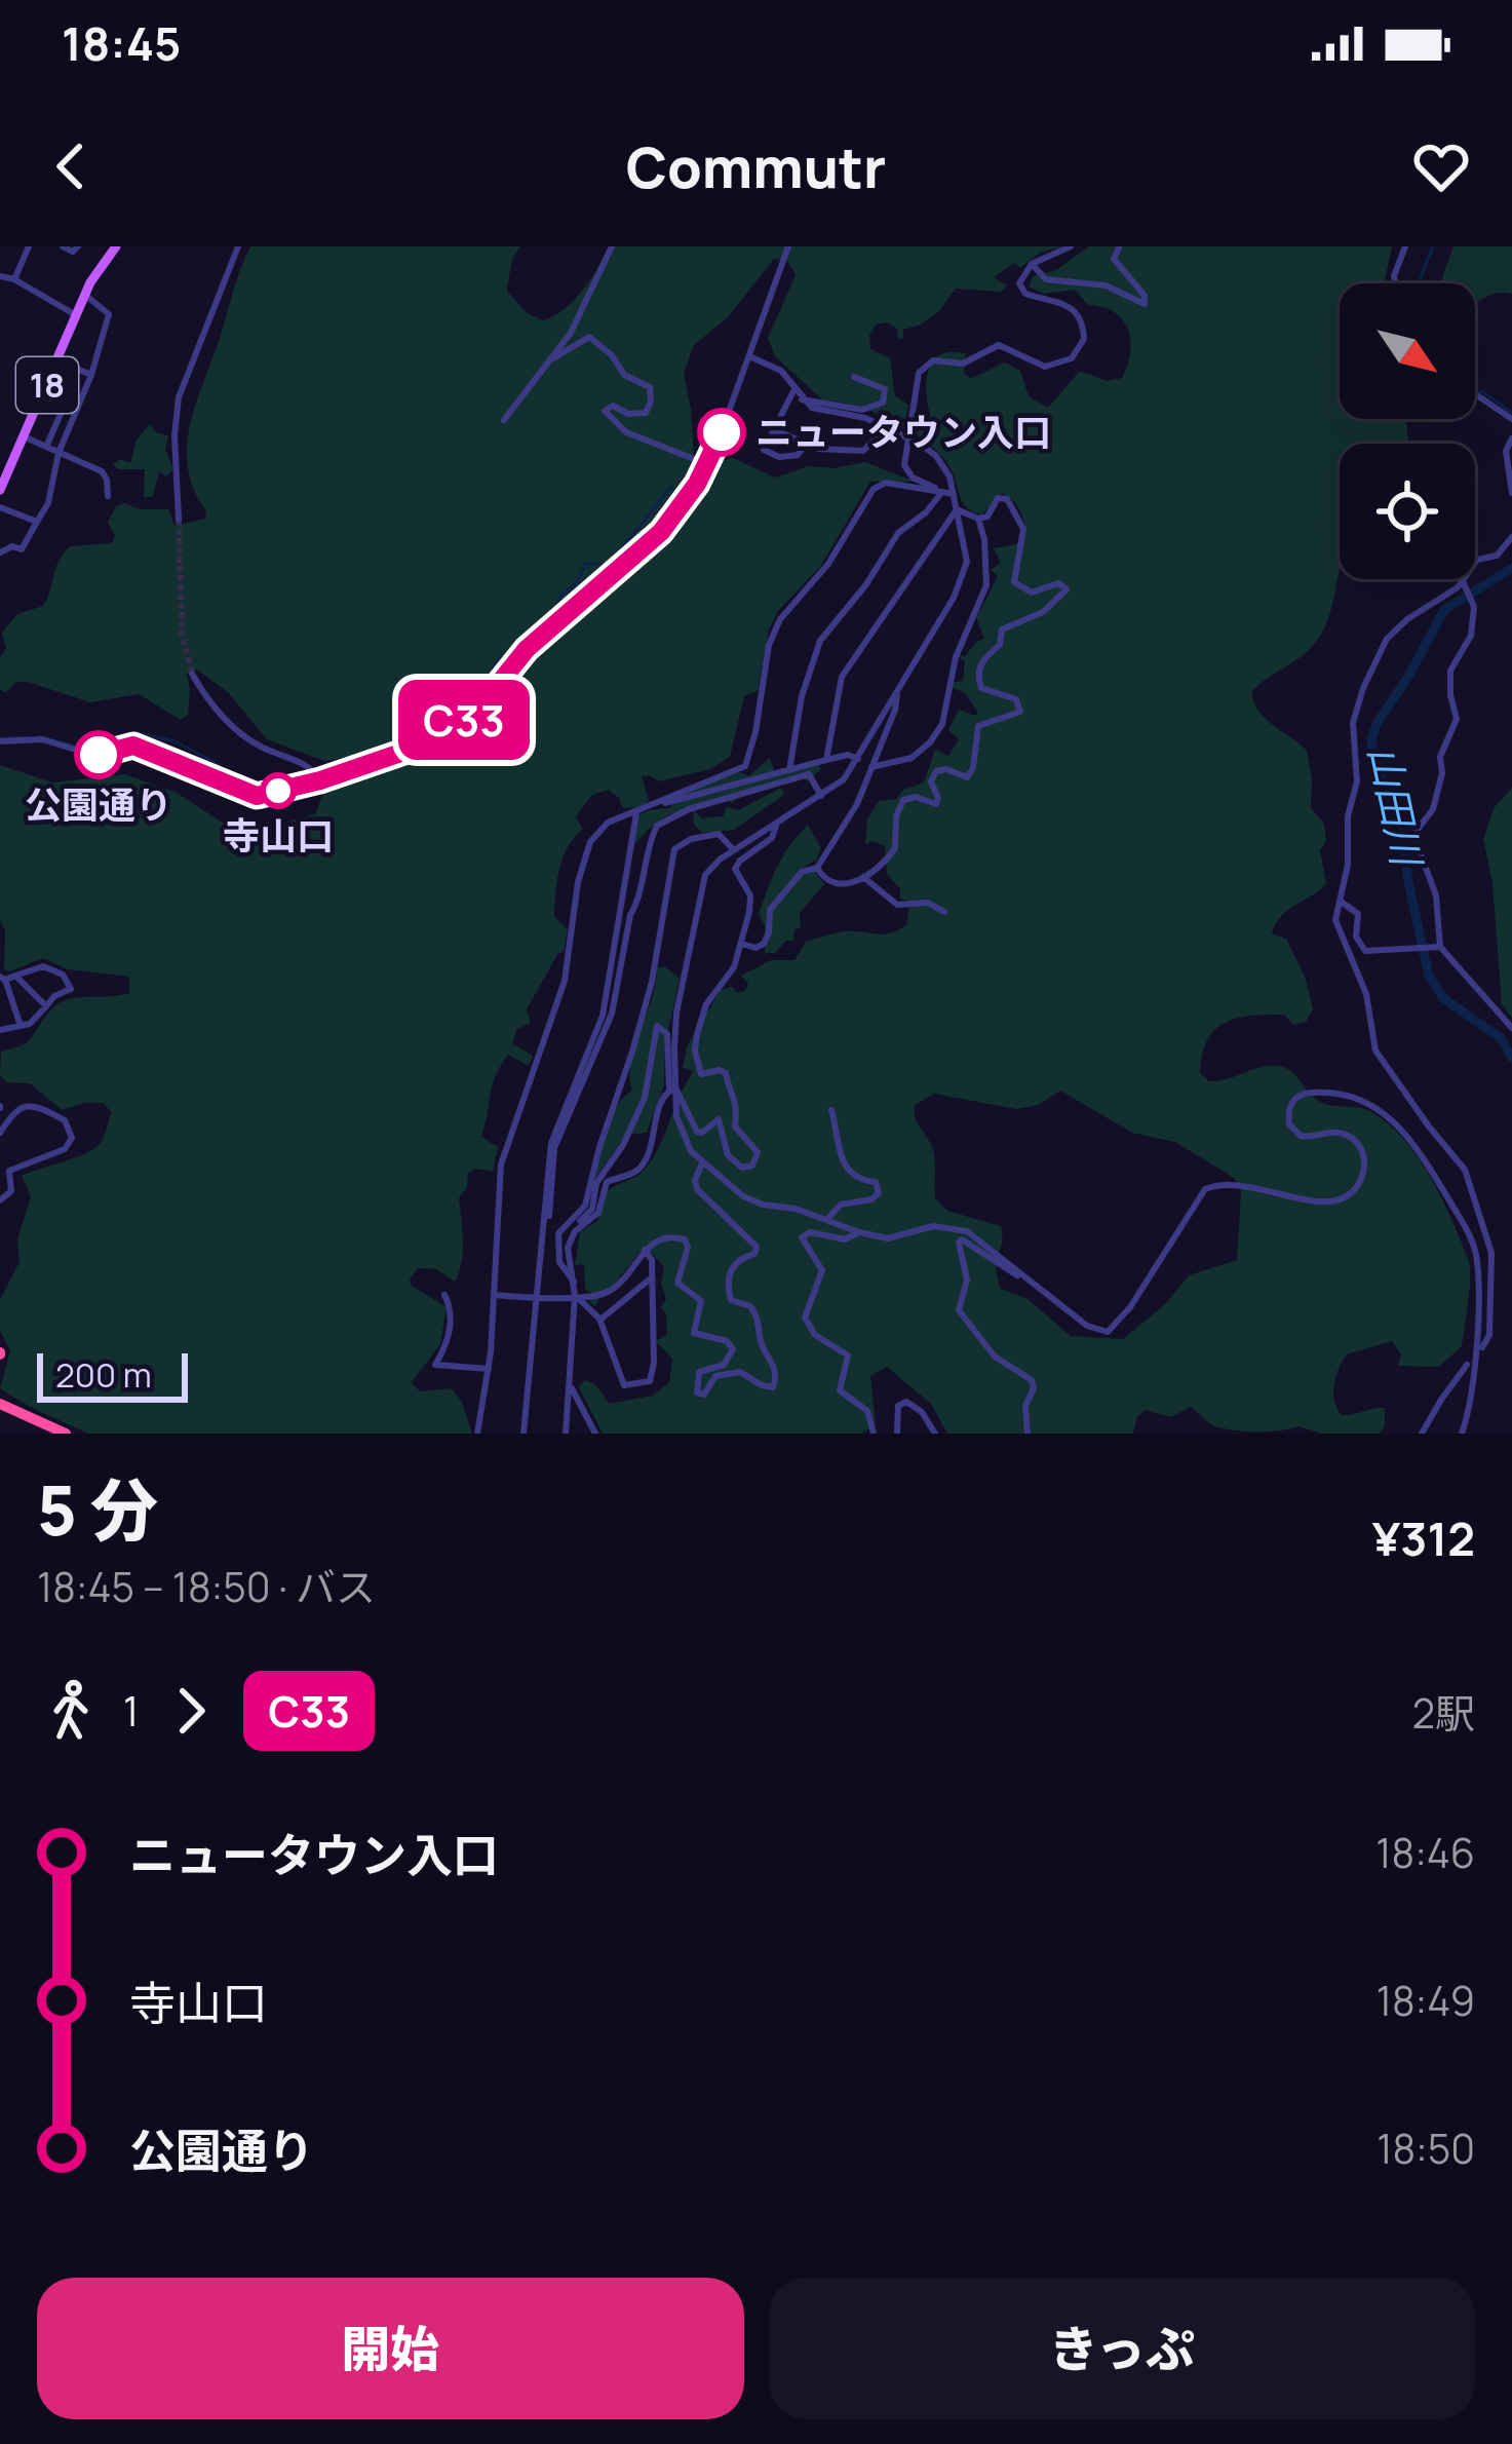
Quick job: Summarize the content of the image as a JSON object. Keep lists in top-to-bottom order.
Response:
{
  "streets": {
    "main road": ["18"]
  },
  "water": ["山田川"],
  "places": ["ニュータウン入口", "公園通り", "寺山口"],
  "lines": ["bus line C33"],
  "scale_bar": "200 m",
  "north": "bottom right",
  "page": {
    "status": "18:45",
    "header": "Commutr",
    "on_map": "C33",
    "scale": "200 m",
    "heading": ["5 分", "18:45 – 18:50 · バス", "¥312"],
    "legs": ["1", "C33", "2駅"],
    "list": [
      {
        "name": "ニュータウン入口",
        "value": "18:46"
      },
      {
        "name": "寺山口",
        "value": "18:49"
      },
      {
        "name": "公園通り",
        "value": "18:50"
      }
    ],
    "buttons": ["開始", "きっぷ"]
  }
}
